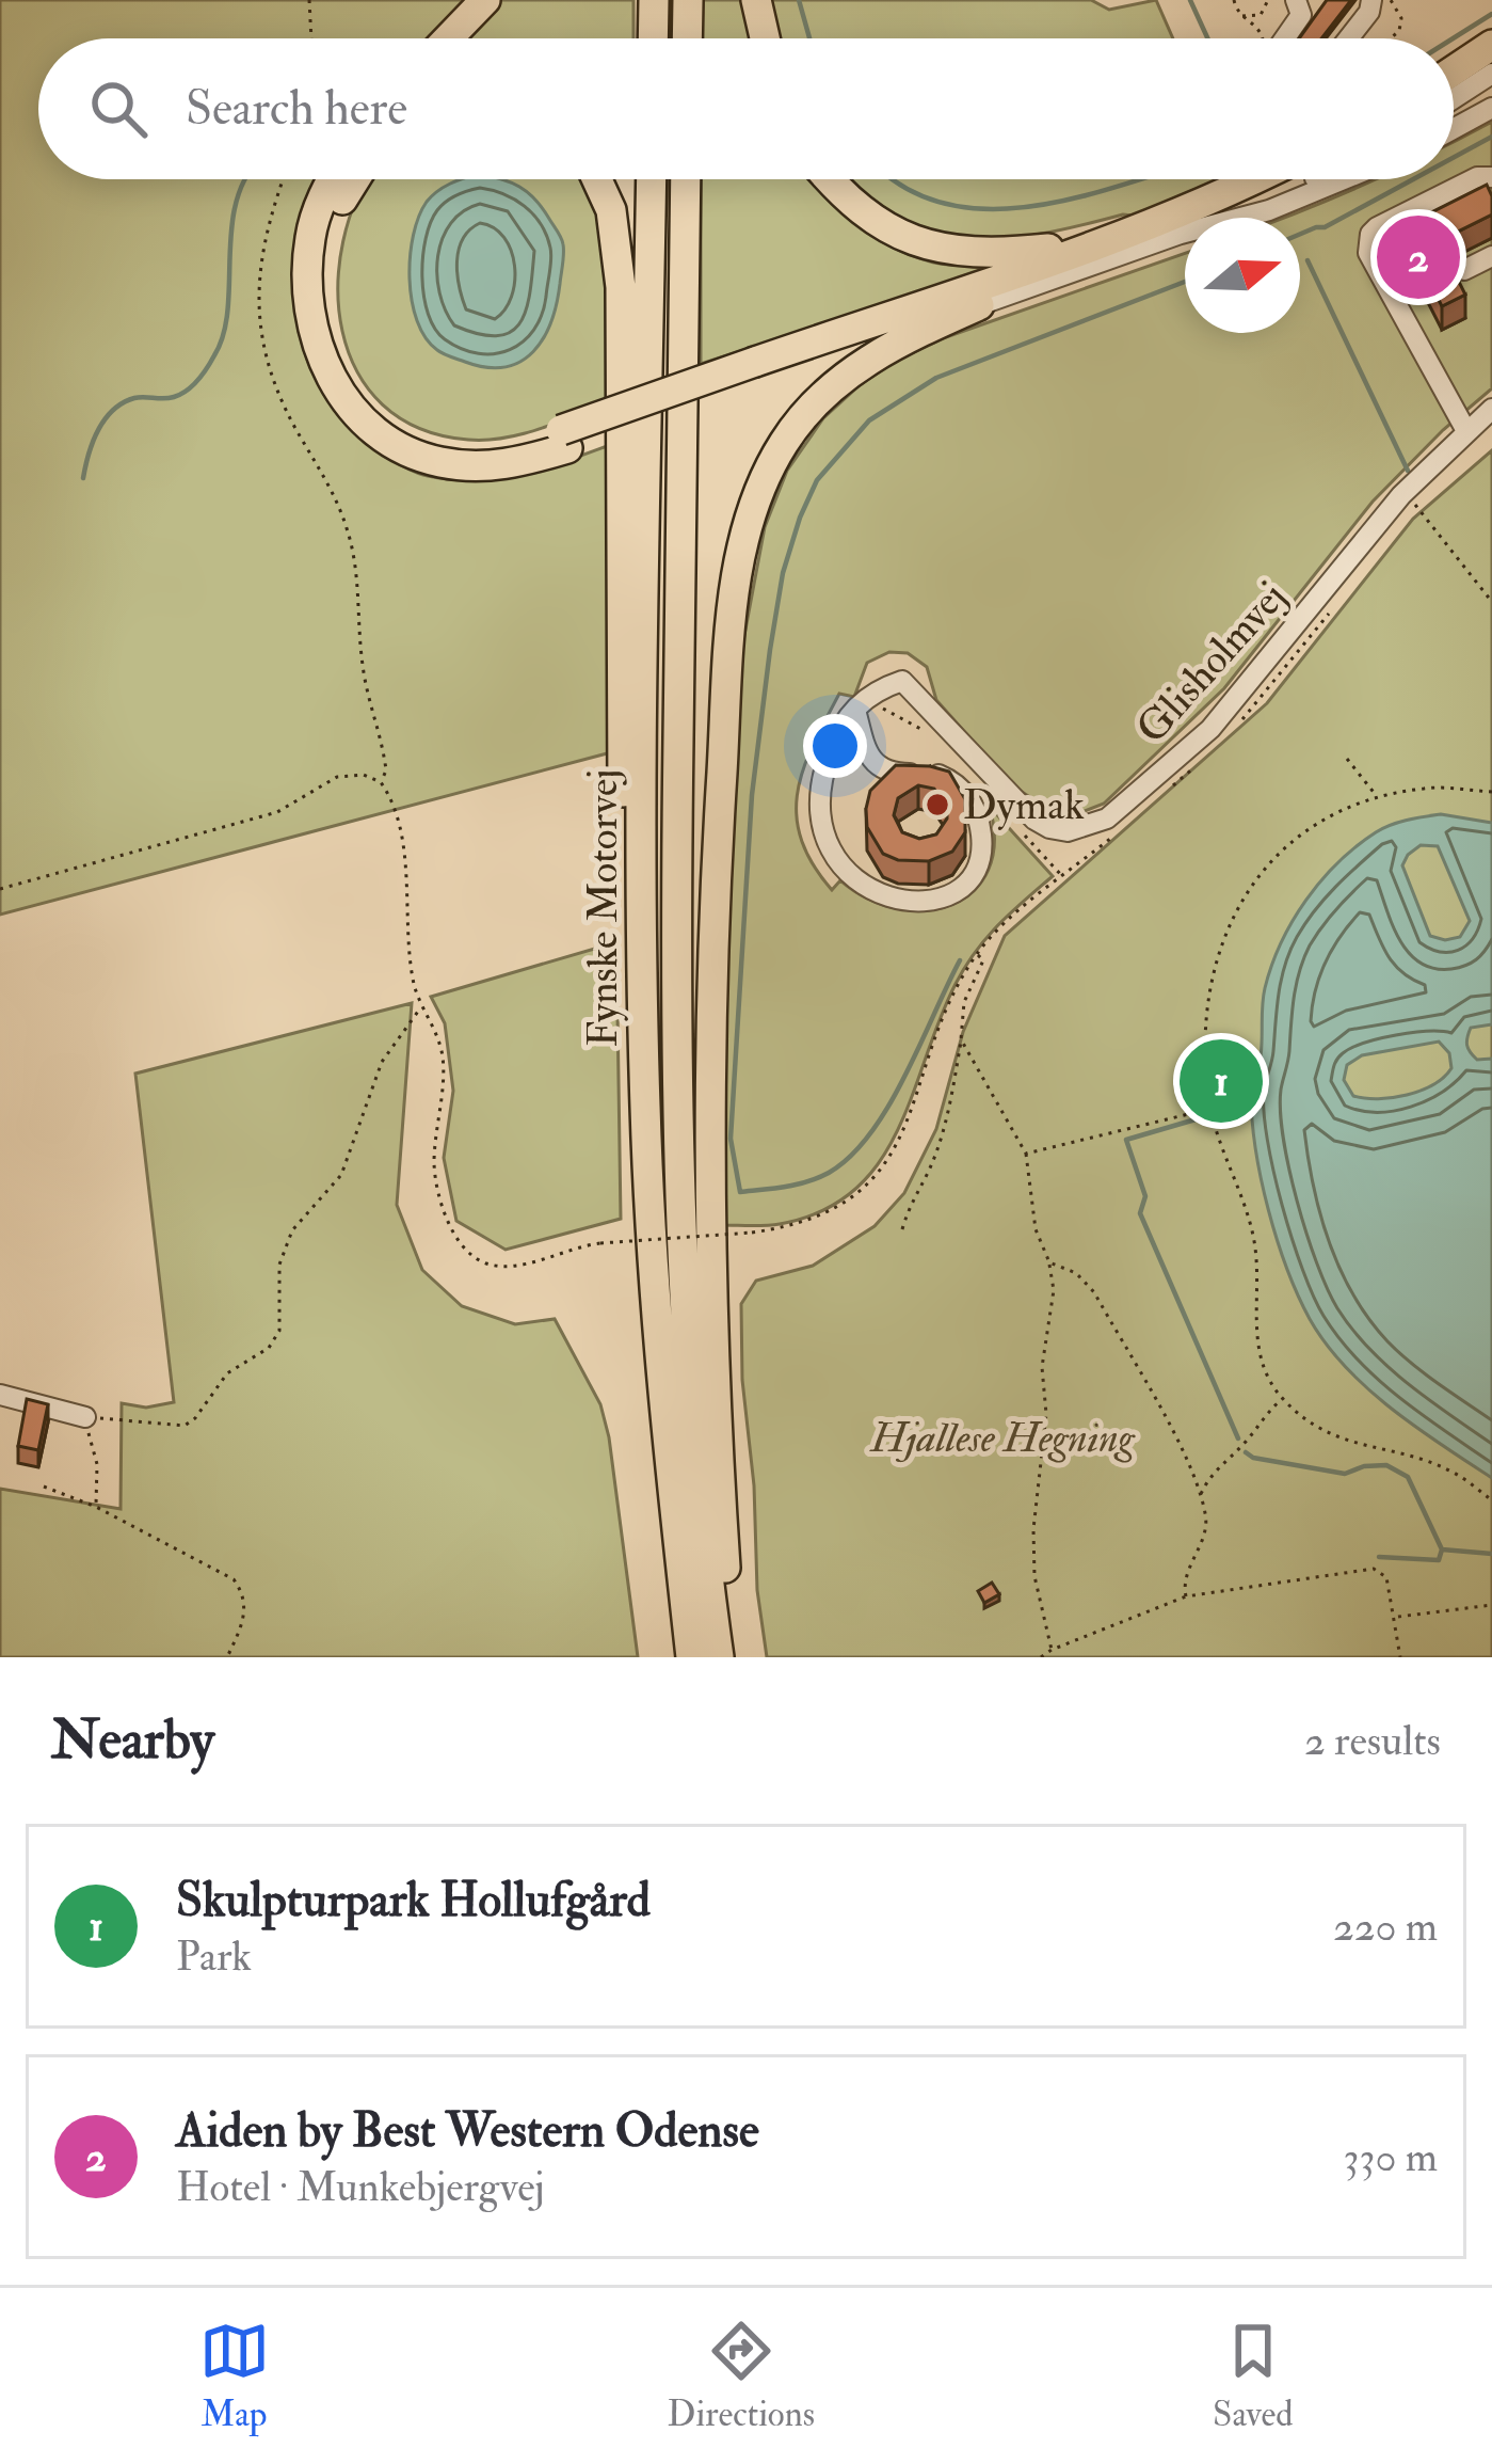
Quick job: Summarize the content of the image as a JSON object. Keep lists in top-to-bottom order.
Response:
{
  "streets": {
    "highway": ["Fynske Motorvej"],
    "street": ["Glisholmvej"]
  },
  "parks": ["Hjallese Hegning"],
  "places": ["Dymak"],
  "north": "right",
  "page": {
    "search": "Search here",
    "pins": ["2", "1"],
    "heading": ["Nearby", "2 results"],
    "list": [
      {
        "mark": "1",
        "name": "Skulpturpark Hollufgård",
        "note": "Park",
        "value": "220 m"
      },
      {
        "mark": "2",
        "name": "Aiden by Best Western Odense",
        "note": "Hotel · Munkebjergvej",
        "value": "330 m"
      }
    ],
    "nav": ["Map", "Directions", "Saved"]
  }
}
